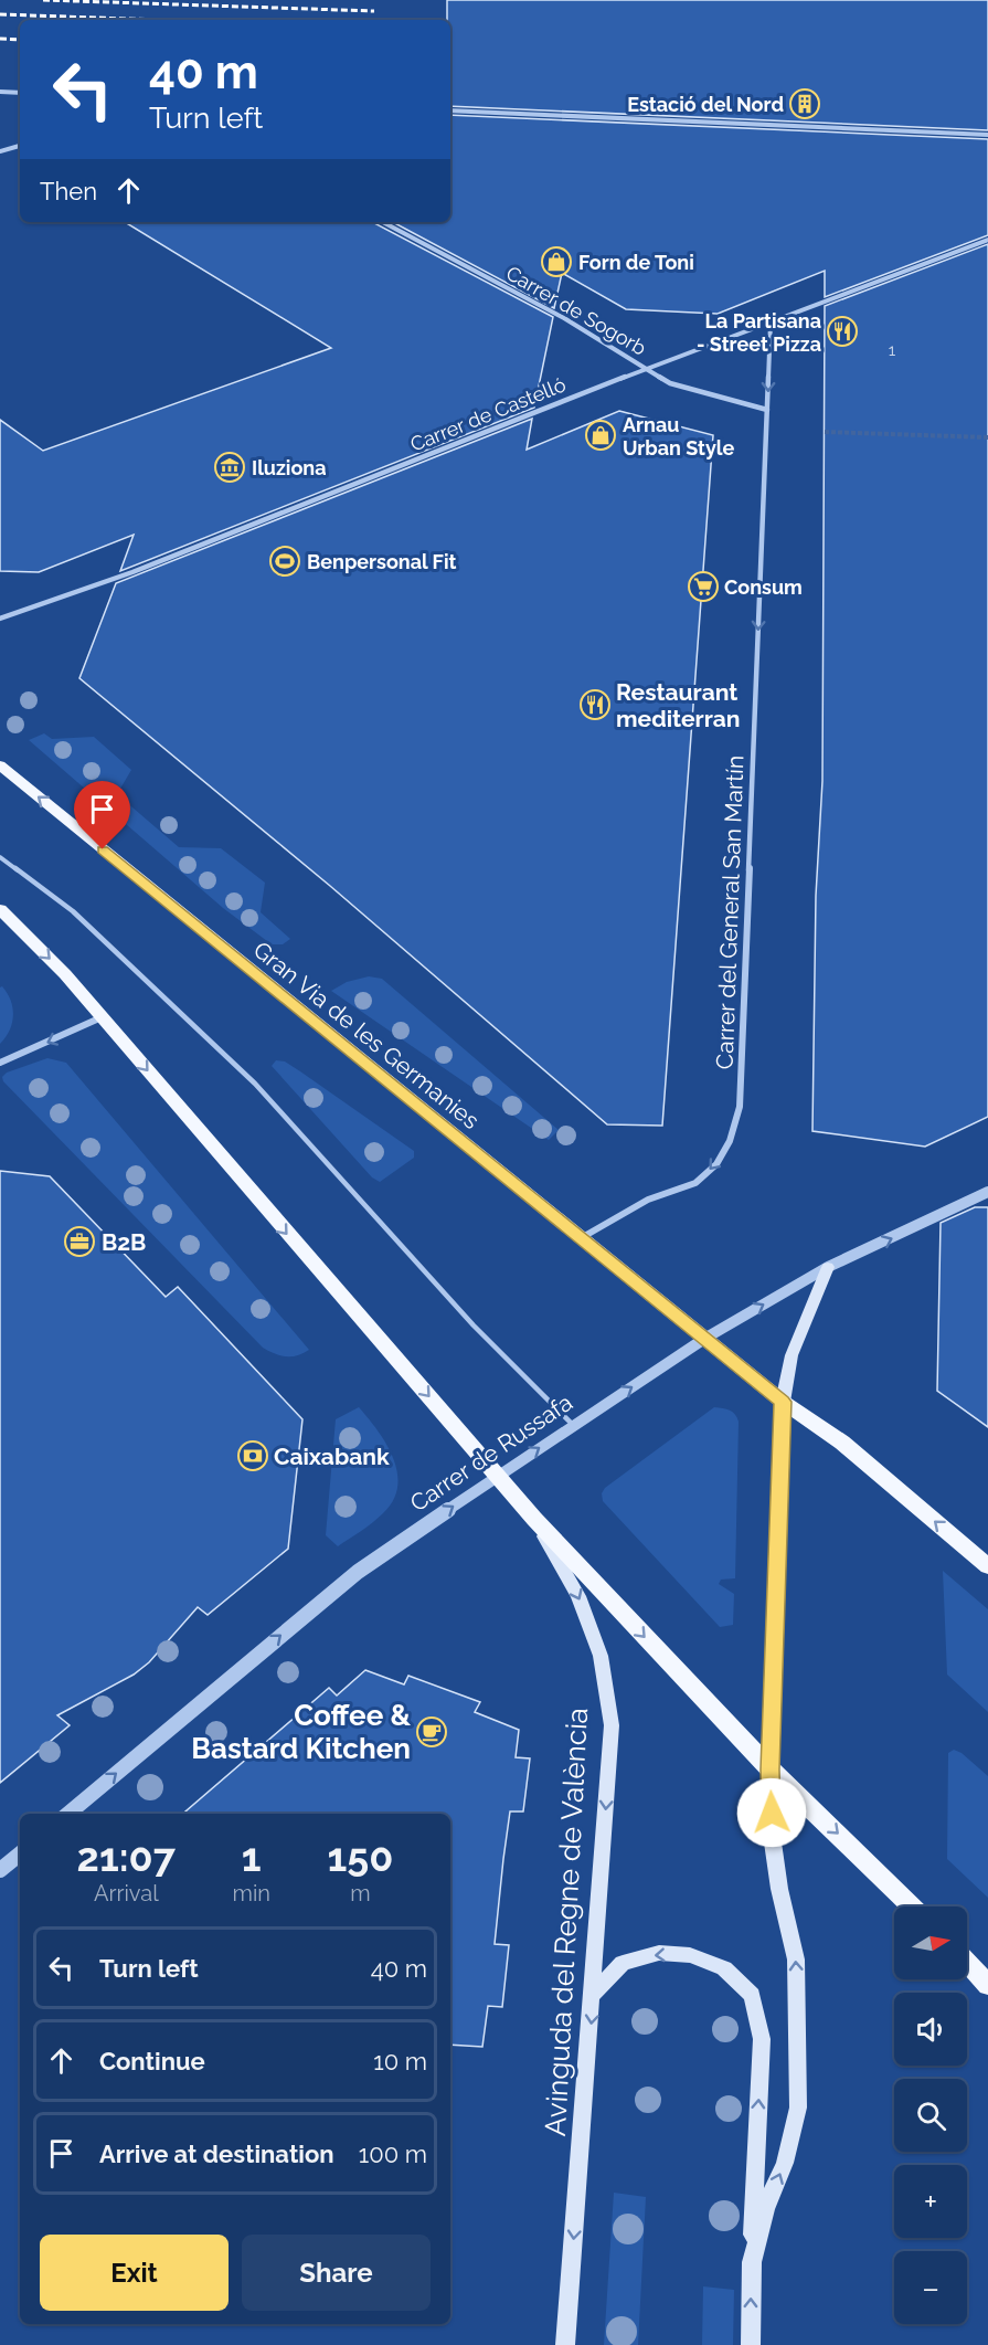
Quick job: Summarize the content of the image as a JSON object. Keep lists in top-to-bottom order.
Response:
{
  "streets": {
    "main road": ["Gran Via de les Germanies", "Avinguda del Regne de València"],
    "street": [
      "Carrer de Sogorb",
      "Carrer de Castelló",
      "Carrer del General San Martín",
      "Carrer de Russafa"
    ]
  },
  "crossings": [
    ["Carrer de Sogorb", "Carrer de Castelló"],
    ["Carrer de Sogorb", "Carrer del General San Martín"],
    ["Carrer de Castelló", "Carrer del General San Martín"],
    ["Carrer del General San Martín", "Gran Via de les Germanies"],
    ["Gran Via de les Germanies", "Carrer de Russafa"]
  ],
  "one_way": [
    "Carrer del General San Martín",
    "Gran Via de les Germanies",
    "Carrer de Russafa",
    "Avinguda del Regne de València"
  ],
  "places": {
    "building": ["Estació del Nord"],
    "shop": ["Forn de Toni", "Arnau Urban Style"],
    "restaurant": ["La Partisana - Street Pizza", "Restaurant mediterran"],
    "museum": ["Iluziona"],
    "sports": ["Benpersonal Fit"],
    "supermarket": ["Consum"],
    "office": ["B2B"],
    "bank": ["Caixabank"],
    "cafe": ["Coffee & Bastard Kitchen"]
  },
  "house_numbers": ["1"],
  "north": "right",
  "page": {
    "turn": ["40 m", "Turn left"],
    "then": "Then",
    "eta": [
      "21:07",
      "Arrival",
      "1",
      "min",
      "150",
      "m"
    ],
    "map_buttons": ["+", "−"],
    "list": [
      {
        "name": "Turn left",
        "value": "40 m"
      },
      {
        "name": "Continue",
        "value": "10 m"
      },
      {
        "name": "Arrive at destination",
        "value": "100 m"
      }
    ],
    "buttons": ["Exit", "Share"]
  }
}
